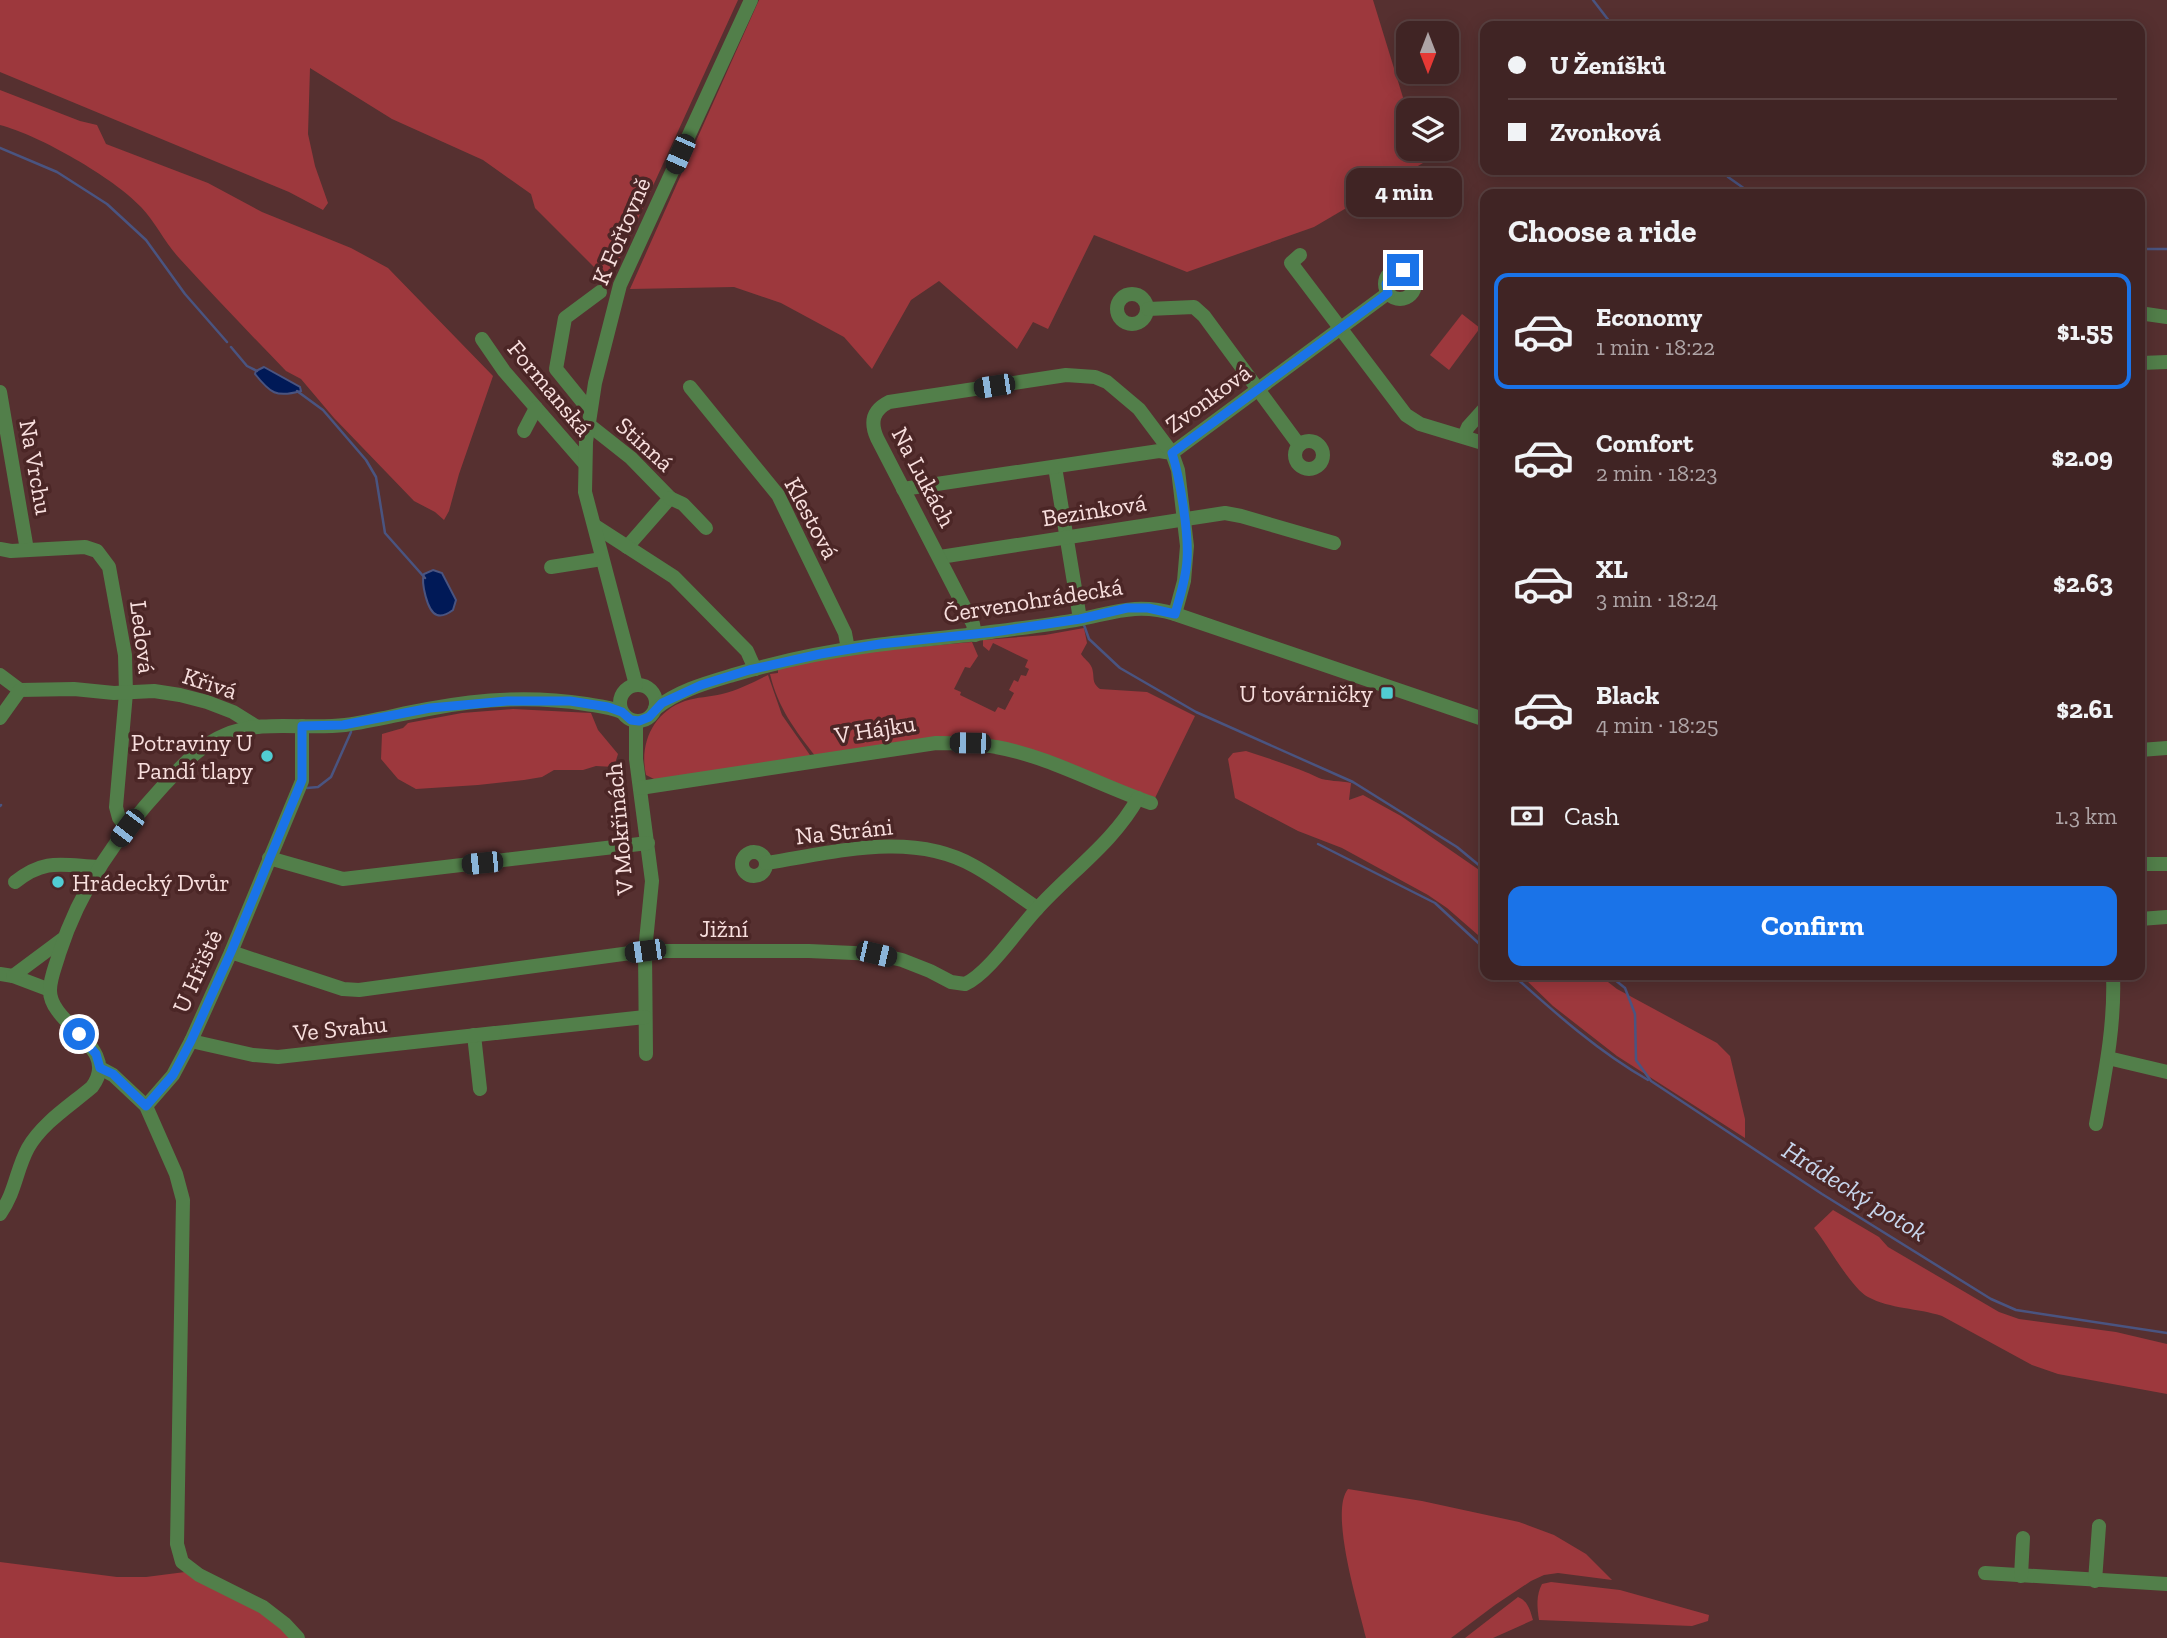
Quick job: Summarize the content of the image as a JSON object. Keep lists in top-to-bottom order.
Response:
{
  "streets": {
    "street": [
      "K Fořtovně",
      "Formanská",
      "Zvonková",
      "Stinná",
      "Na Vrchu",
      "Na Lukách",
      "Bezinková",
      "Klestová",
      "Červenohrádecká",
      "Ledová",
      "Křivá",
      "V Hájku",
      "V Mokřinách",
      "Na Stráni",
      "Jižní",
      "U Hřiště",
      "Ve Svahu"
    ]
  },
  "crossings": [
    ["K Fořtovně", "Formanská"],
    ["K Fořtovně", "Stinná"],
    ["K Fořtovně", "Červenohrádecká"],
    ["K Fořtovně", "V Mokřinách"],
    ["Zvonková", "Na Lukách"],
    ["Na Vrchu", "Ledová"],
    ["Na Lukách", "Bezinková"],
    ["Na Lukách", "Červenohrádecká"],
    ["Klestová", "Červenohrádecká"],
    ["Červenohrádecká", "V Mokřinách"],
    ["Ledová", "Křivá"],
    ["V Hájku", "V Mokřinách"],
    ["V Hájku", "Jižní"],
    ["V Mokřinách", "Jižní"],
    ["V Mokřinách", "Ve Svahu"],
    ["Na Stráni", "Jižní"],
    ["Jižní", "U Hřiště"],
    ["U Hřiště", "Ve Svahu"]
  ],
  "water": ["Hrádecký potok"],
  "places": {
    "transit": ["U továrničky"],
    "other": ["Potraviny U Pandí tlapy", "Hrádecký Dvůr"]
  },
  "north": "bottom",
  "page": {
    "banner": ["U Ženíšků", "Zvonková"],
    "bubble": "4 min",
    "heading": "Choose a ride",
    "list": [
      {
        "name": "Economy",
        "note": "1 min · 18:22",
        "value": "$1.55"
      },
      {
        "name": "Comfort",
        "note": "2 min · 18:23",
        "value": "$2.09"
      },
      {
        "name": "XL",
        "note": "3 min · 18:24",
        "value": "$2.63"
      },
      {
        "name": "Black",
        "note": "4 min · 18:25",
        "value": "$2.61"
      }
    ],
    "pay": ["Cash", "1.3 km"],
    "buttons": "Confirm"
  }
}
